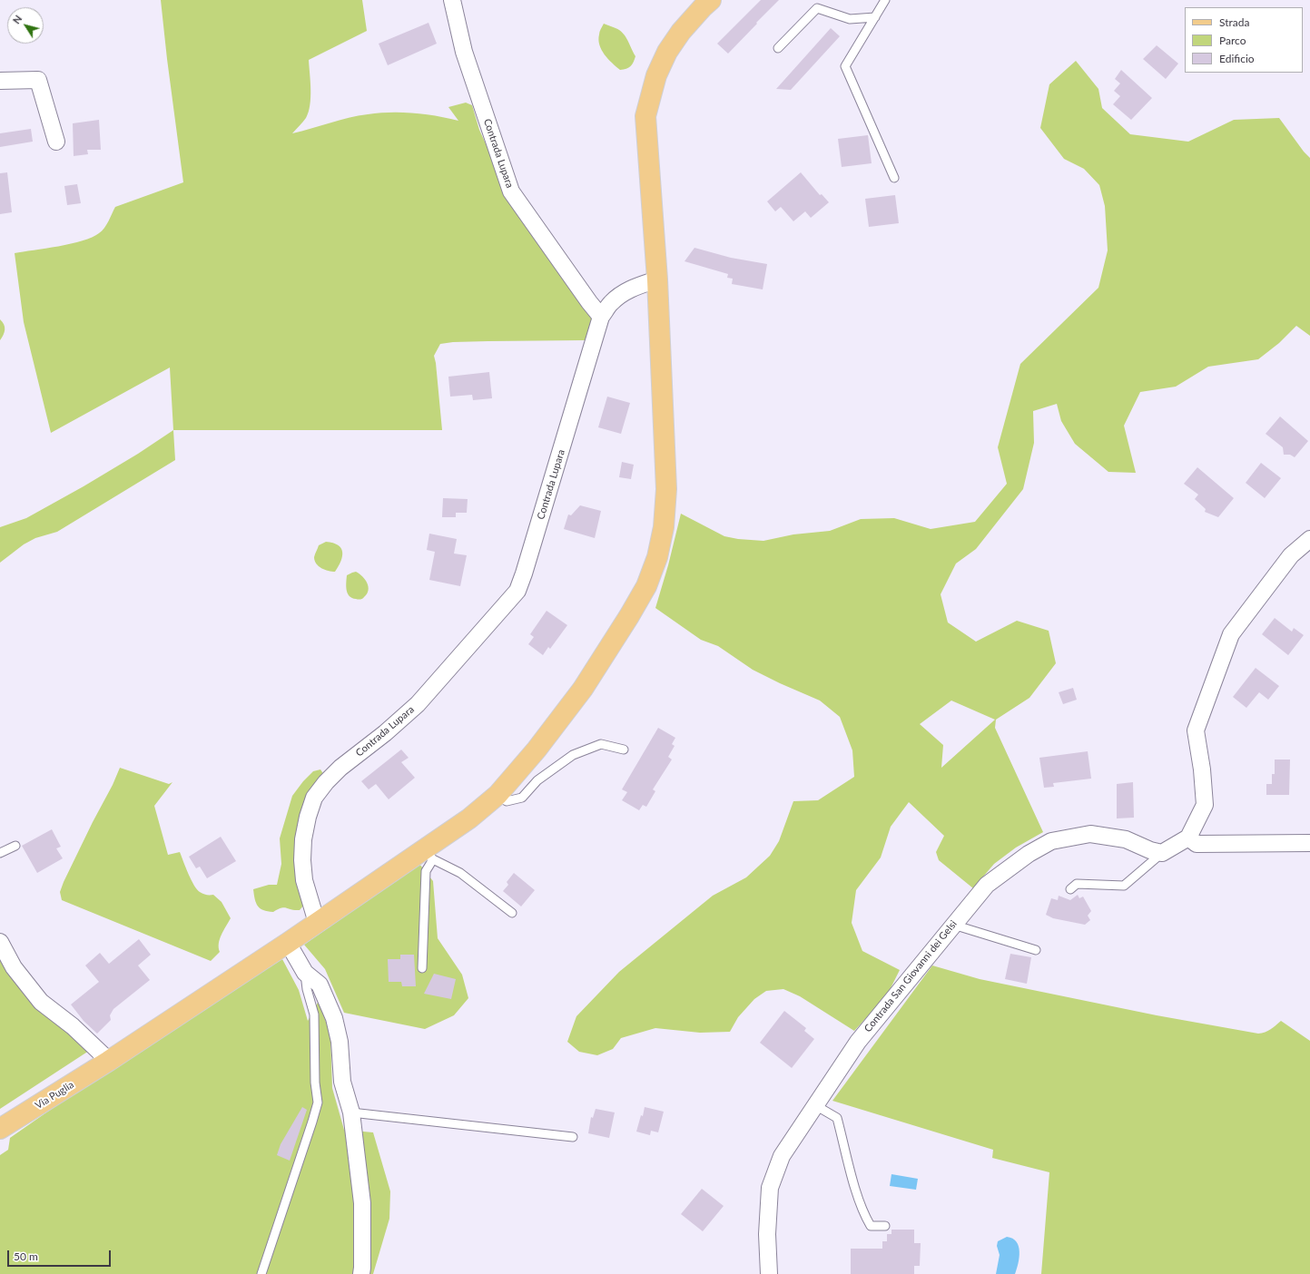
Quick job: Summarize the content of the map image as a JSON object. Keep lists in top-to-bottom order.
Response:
{
  "streets": {
    "main road": ["Via Puglia"],
    "street": ["Contrada Lupara", "Contrada San Giovanni dei Gelsi"]
  },
  "crossings": [
    ["Contrada Lupara", "Via Puglia"]
  ],
  "legend": ["Strada", "Parco", "Edificio"],
  "scale_bar": "50 m",
  "north": "top left"
}
